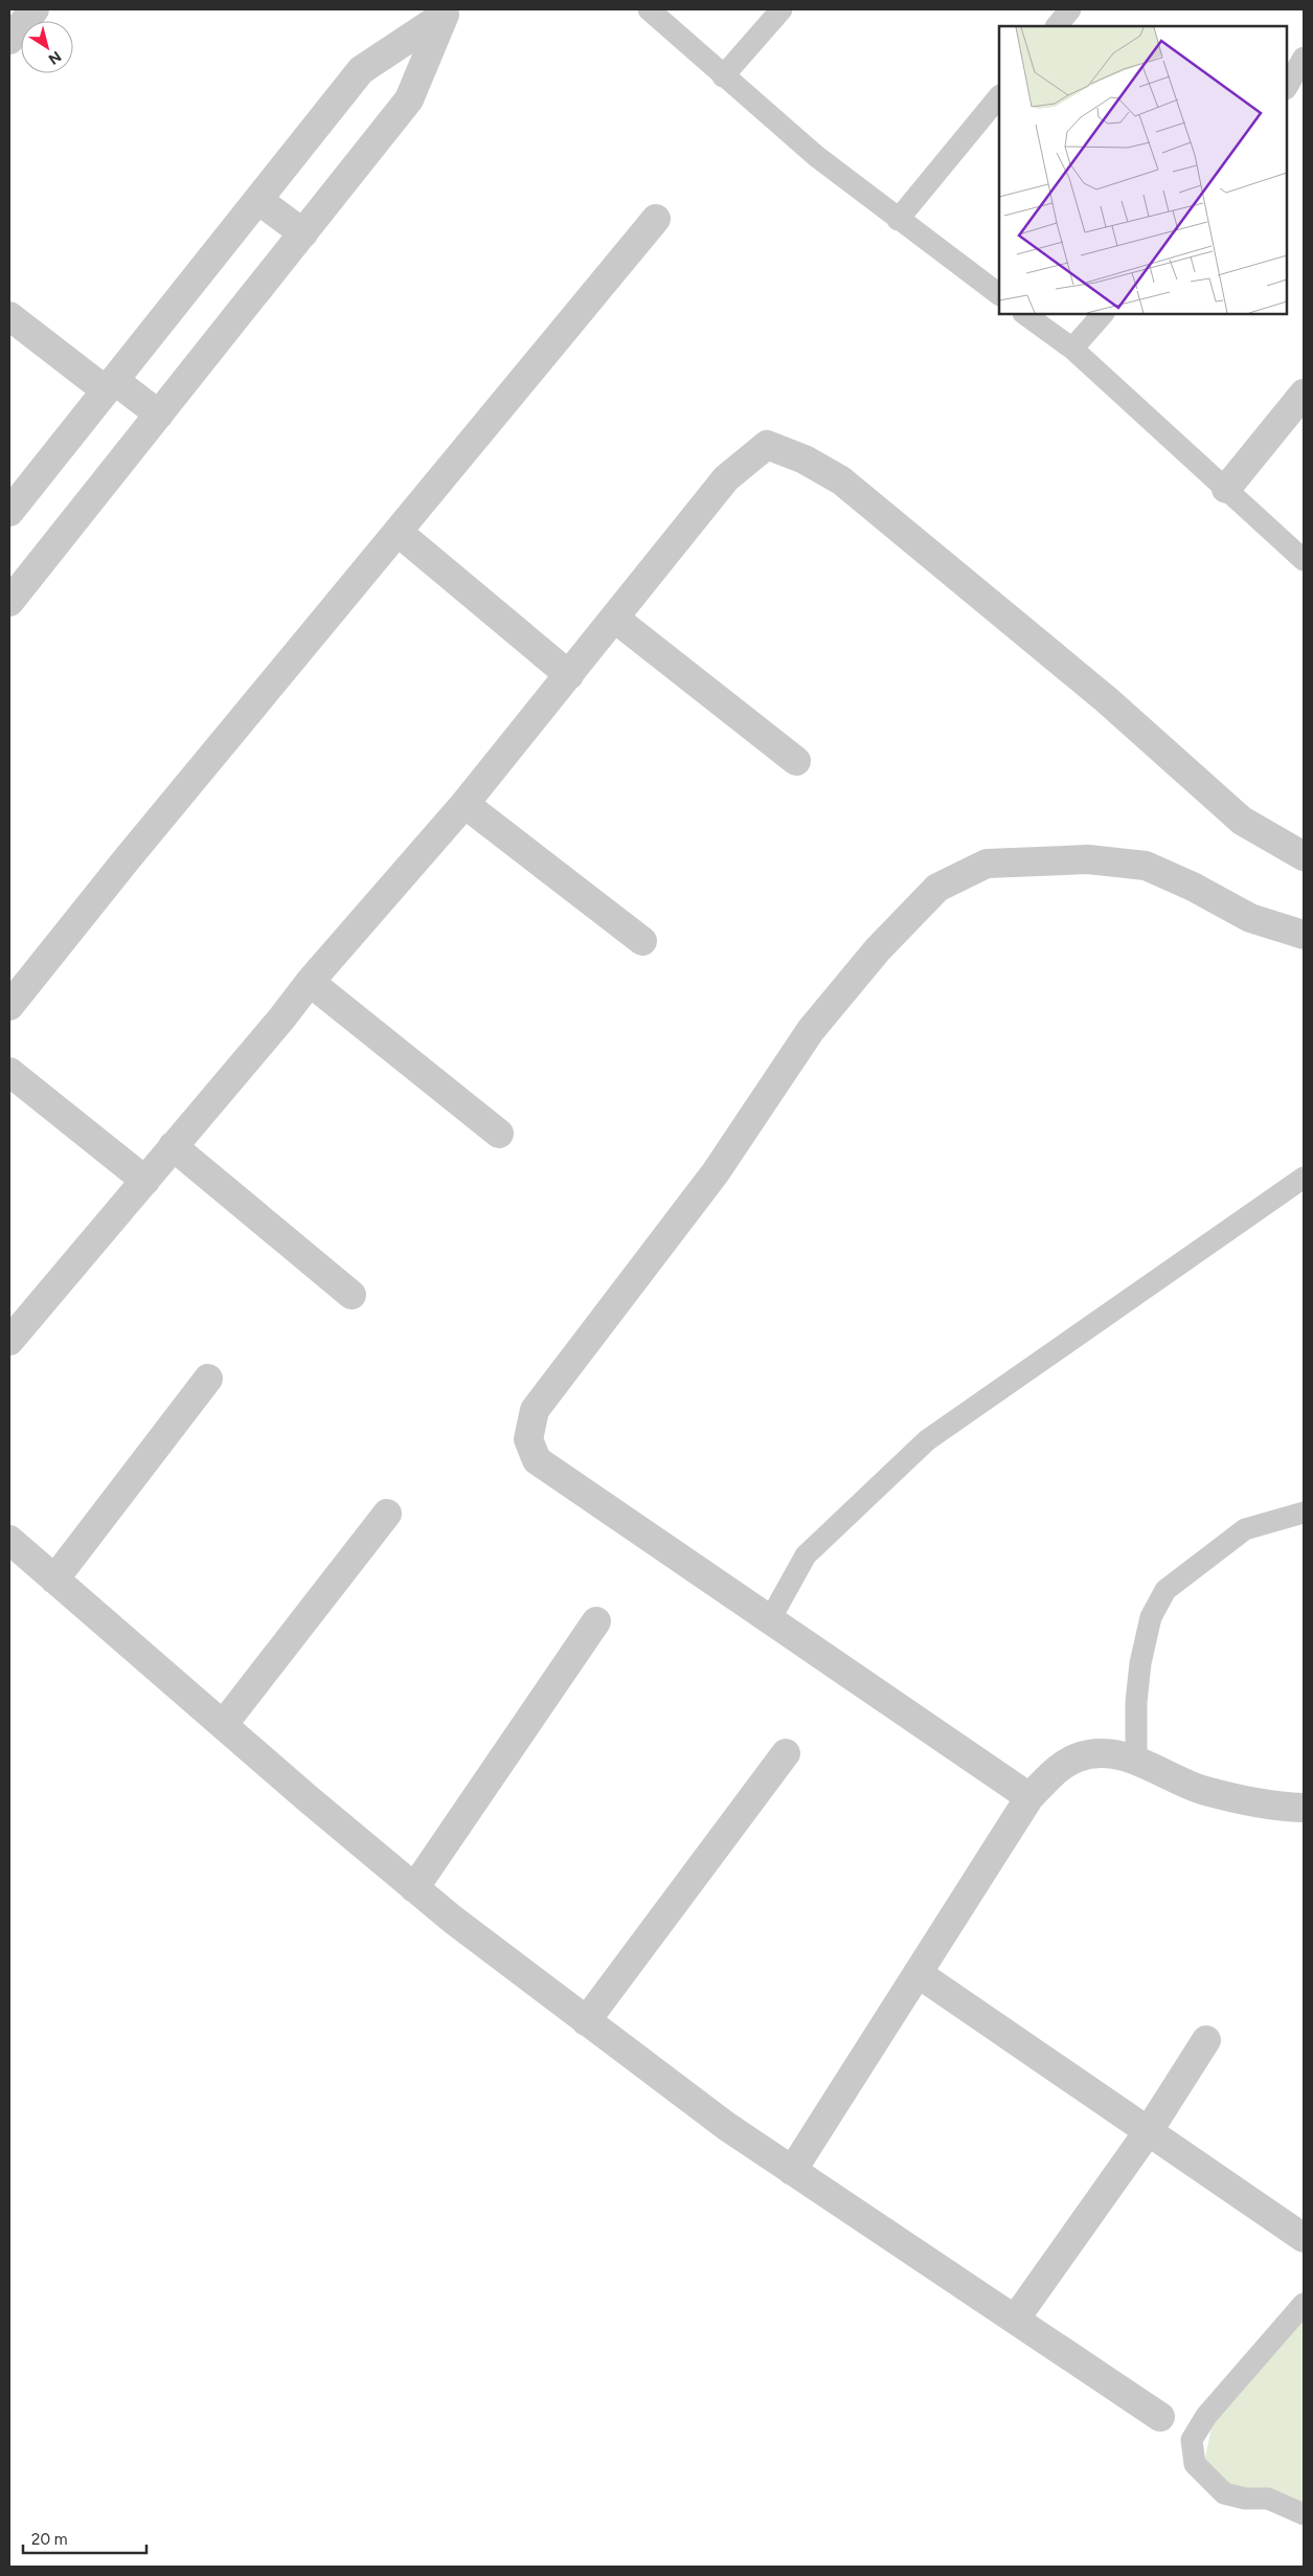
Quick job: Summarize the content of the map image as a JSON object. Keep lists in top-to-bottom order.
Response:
{
  "scale_bar": "20 m",
  "north": "bottom right"
}
